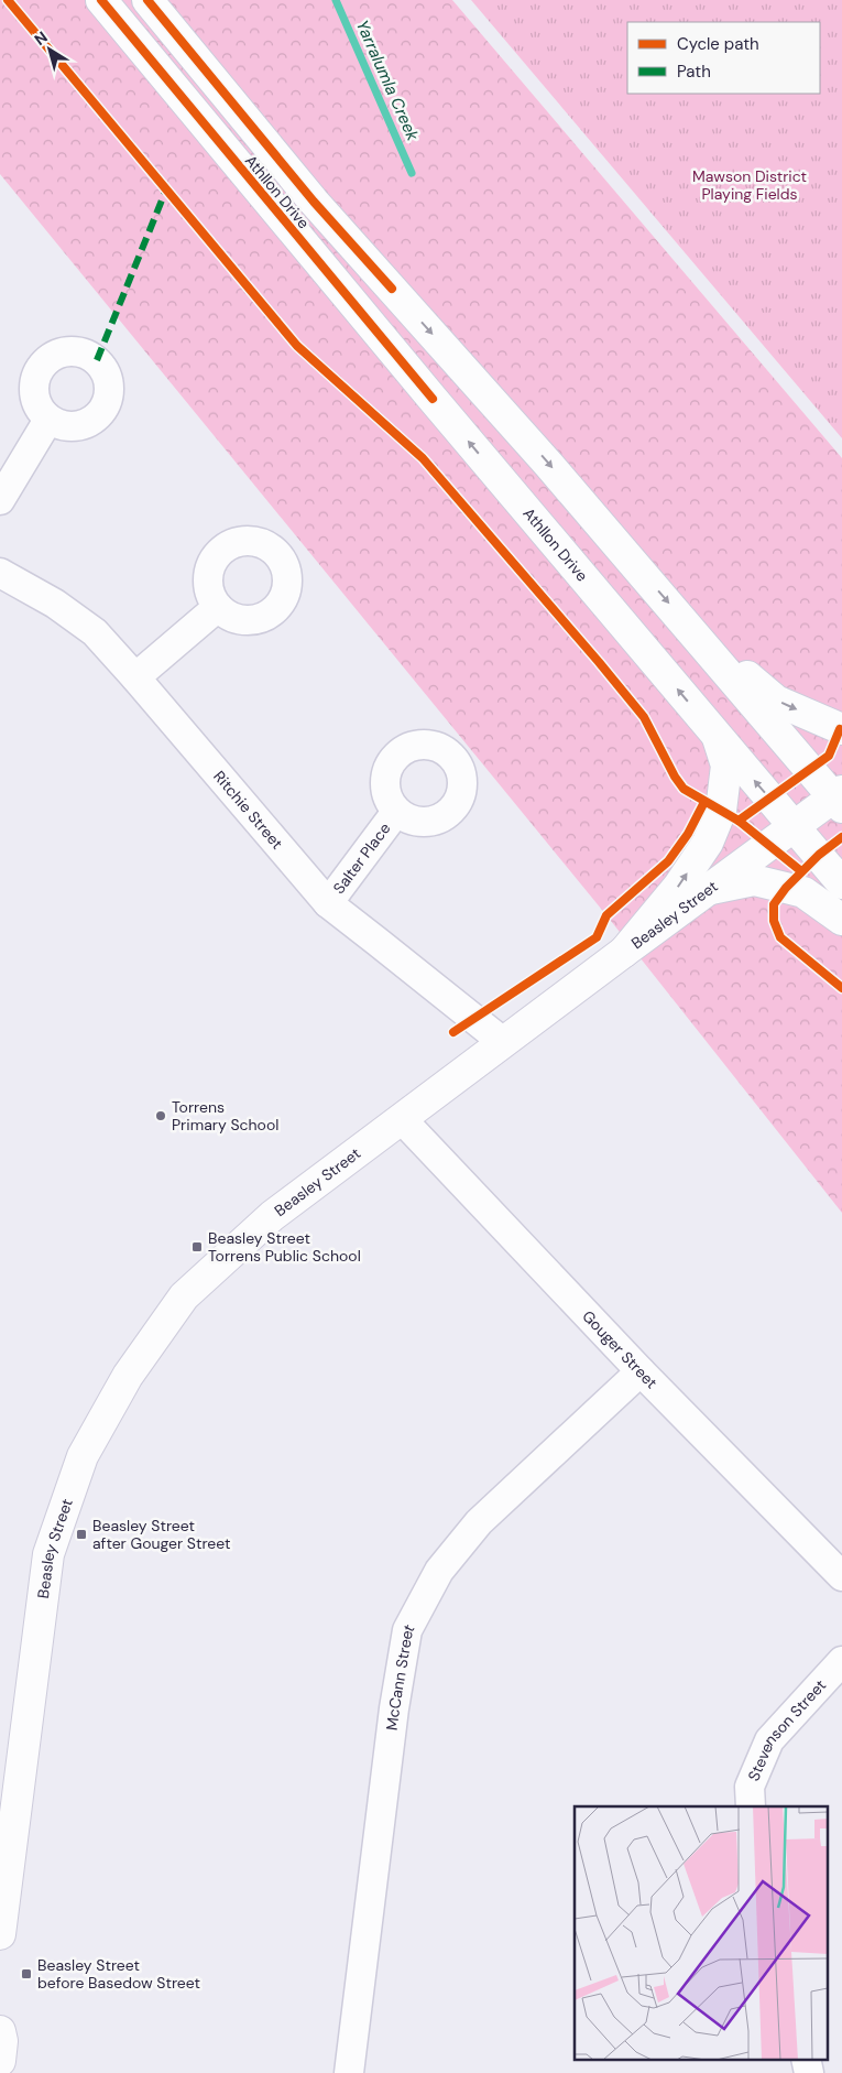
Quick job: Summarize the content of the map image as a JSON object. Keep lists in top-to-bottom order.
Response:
{
  "streets": {
    "main road": ["Athllon Drive", "Beasley Street"],
    "street": [
      "Ritchie Street",
      "Salter Place",
      "Gouger Street",
      "McCann Street",
      "Stevenson Street"
    ]
  },
  "crossings": [
    ["Athllon Drive", "Beasley Street"],
    ["Ritchie Street", "Salter Place"],
    ["Ritchie Street", "Beasley Street"],
    ["Beasley Street", "Gouger Street"],
    ["Gouger Street", "McCann Street"]
  ],
  "water": ["Yarralumla Creek"],
  "parks": ["Mawson District Playing Fields"],
  "places": {
    "other": ["Torrens Primary School"],
    "transit": ["Beasley Street Torrens Public School", "Beasley Street after Gouger Street", "Beasley Street before Basedow Street"]
  },
  "legend": ["Cycle path", "Path"],
  "north": "top left"
}
